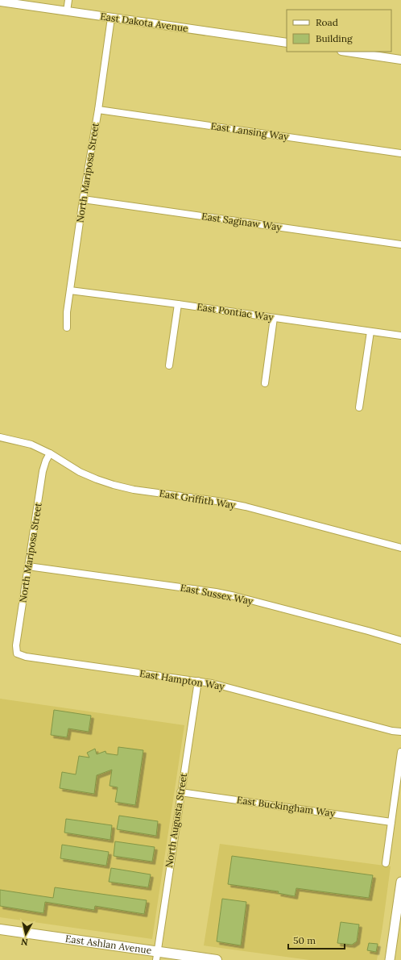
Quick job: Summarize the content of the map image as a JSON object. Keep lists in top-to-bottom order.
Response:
{
  "streets": {
    "main road": ["East Ashlan Avenue"],
    "street": [
      "East Dakota Avenue",
      "East Lansing Way",
      "North Mariposa Street",
      "East Saginaw Way",
      "East Pontiac Way",
      "East Griffith Way",
      "East Sussex Way",
      "East Hampton Way",
      "East Buckingham Way",
      "North Augusta Street"
    ]
  },
  "crossings": [
    ["East Dakota Avenue", "North Mariposa Street"],
    ["East Lansing Way", "North Mariposa Street"],
    ["North Mariposa Street", "East Saginaw Way"],
    ["North Mariposa Street", "East Pontiac Way"],
    ["North Mariposa Street", "East Griffith Way"],
    ["North Mariposa Street", "East Sussex Way"],
    ["North Mariposa Street", "East Hampton Way"],
    ["East Hampton Way", "North Augusta Street"],
    ["East Buckingham Way", "North Augusta Street"],
    ["North Augusta Street", "East Ashlan Avenue"]
  ],
  "legend": ["Road", "Building"],
  "scale_bar": "50 m",
  "north": "bottom"
}
